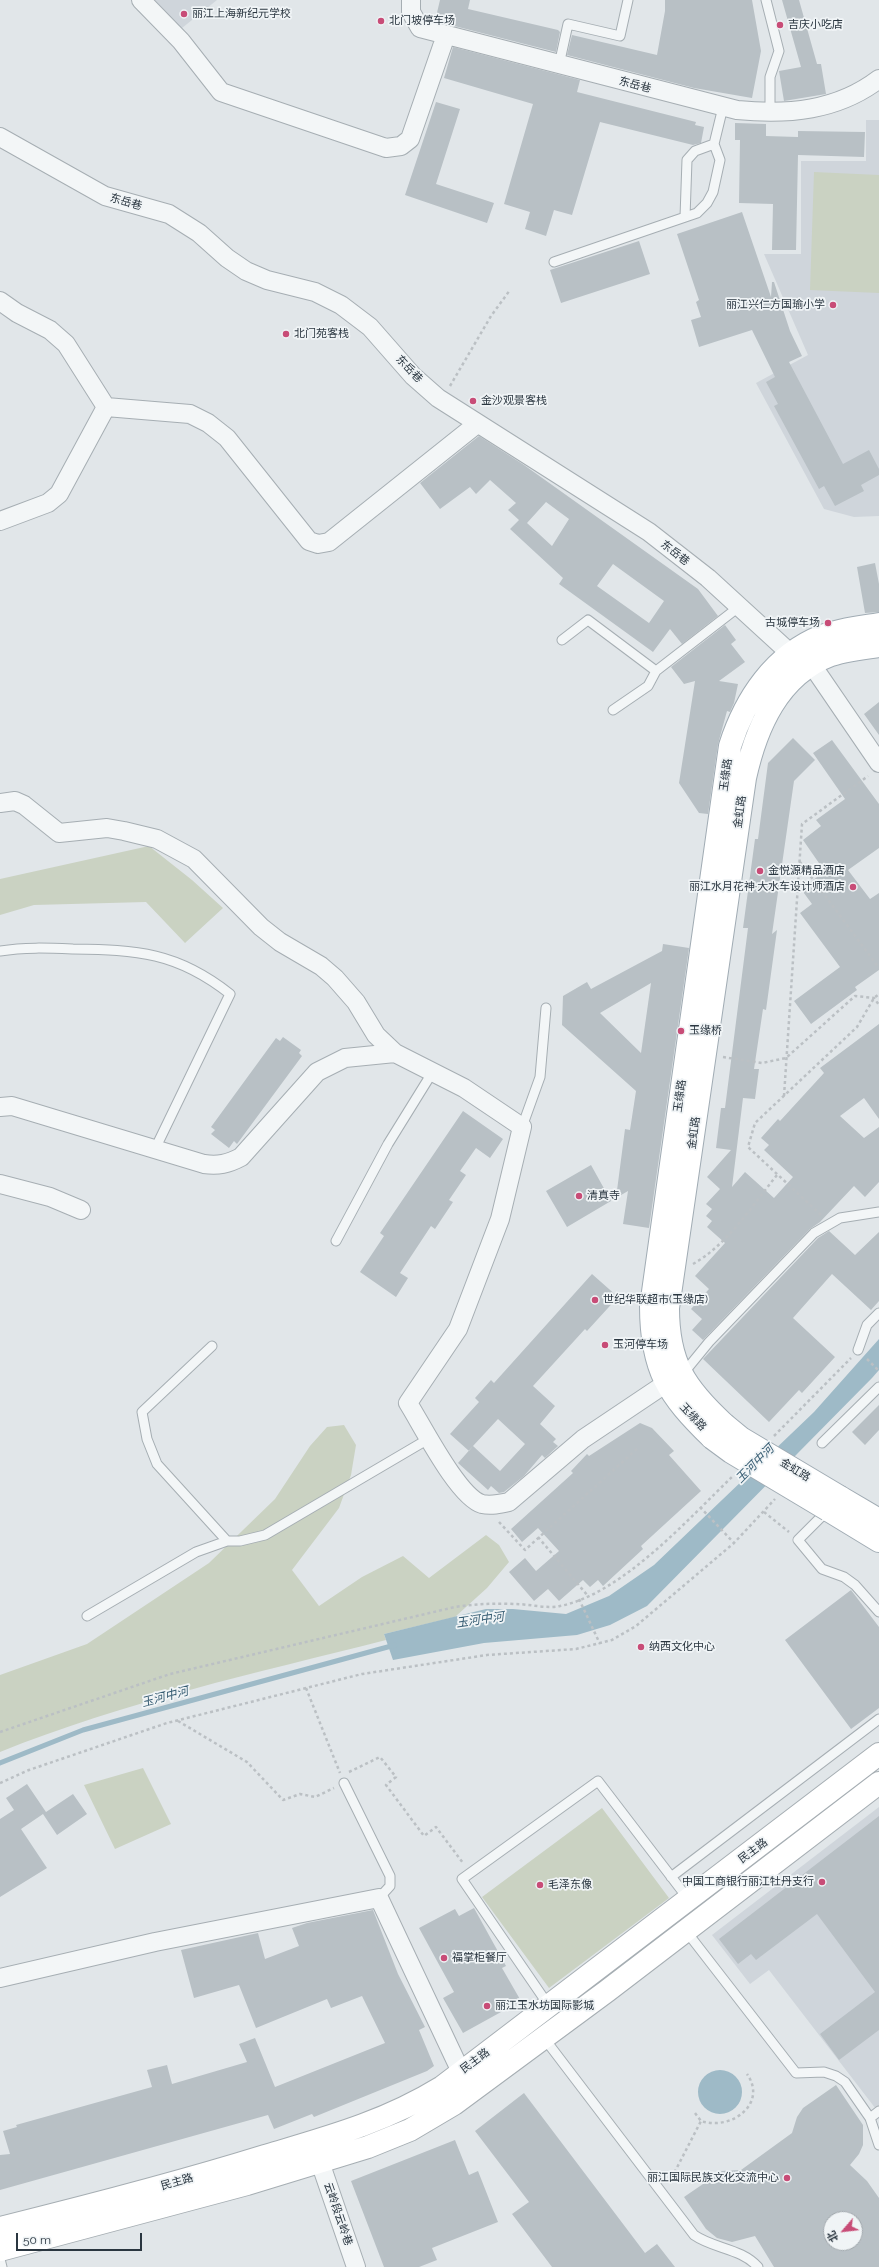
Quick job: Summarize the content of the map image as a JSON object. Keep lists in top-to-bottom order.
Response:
{
  "streets": {
    "main road": ["玉缘路", "金虹路", "民主路"],
    "street": ["东岳巷", "云岭段云岭巷"]
  },
  "crossings": [
    ["东岳巷", "玉缘路"],
    ["玉缘路", "金虹路"],
    ["民主路", "云岭段云岭巷"]
  ],
  "water": ["玉河中河"],
  "places": [
    "丽江上海新纪元学校",
    "北门坡停车场",
    "吉庆小吃店",
    "丽江兴仁方国瑜小学",
    "北门苑客栈",
    "金沙观景客栈",
    "古城停车场",
    "金悦源精品酒店",
    "丽江水月花神·大水车设计师酒店",
    "玉缘桥",
    "清真寺",
    "世纪华联超市(玉缘店)",
    "玉河停车场",
    "纳西文化中心",
    "中国工商银行丽江牡丹支行",
    "毛泽东像",
    "福掌柜餐厅",
    "丽江玉水坊国际影城",
    "丽江国际民族文化交流中心"
  ],
  "scale_bar": "50 m",
  "north": "bottom left"
}
